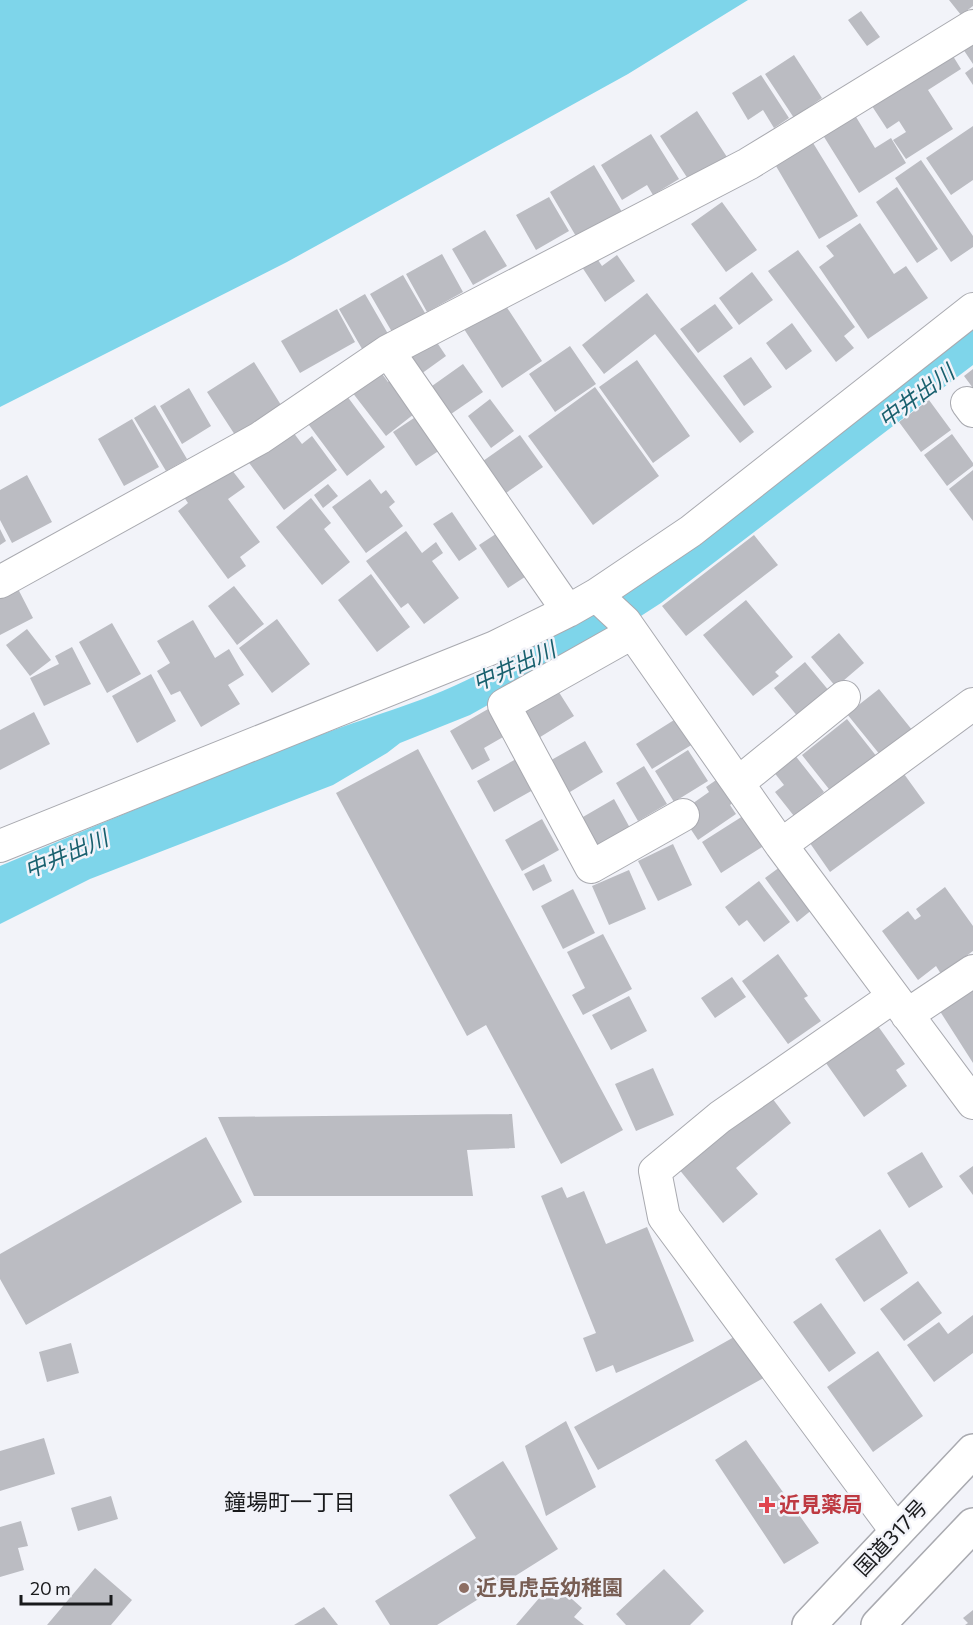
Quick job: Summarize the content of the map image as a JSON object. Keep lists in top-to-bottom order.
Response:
{
  "streets": {
    "highway": ["国道317号"]
  },
  "districts": ["鐘場町一丁目"],
  "water": ["中井出川"],
  "places": {
    "health": ["近見薬局"],
    "other": ["近見虎岳幼稚園"]
  },
  "scale_bar": "20 m"
}
